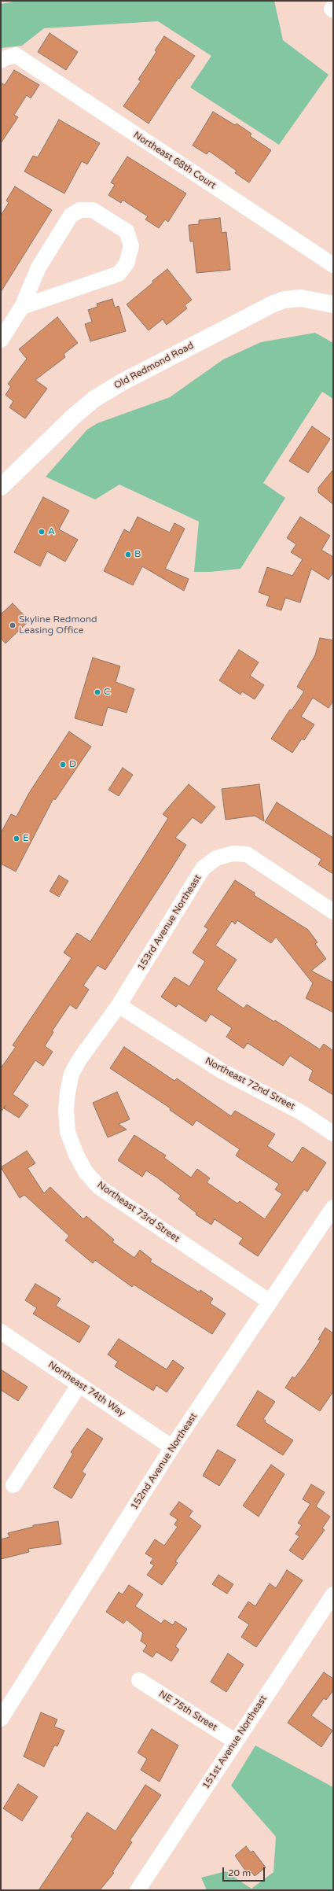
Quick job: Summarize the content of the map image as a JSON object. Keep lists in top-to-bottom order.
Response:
{
  "streets": {
    "main road": ["Old Redmond Road"],
    "street": [
      "Northeast 68th Court",
      "153rd Avenue Northeast",
      "Northeast 72nd Street",
      "Northeast 73rd Street",
      "Northeast 74th Way",
      "152nd Avenue Northeast",
      "NE 75th Street",
      "151st Avenue Northeast"
    ]
  },
  "crossings": [
    ["153rd Avenue Northeast", "Northeast 72nd Street"],
    ["153rd Avenue Northeast", "Northeast 73rd Street"],
    ["Northeast 72nd Street", "Northeast 73rd Street"],
    ["Northeast 73rd Street", "152nd Avenue Northeast"],
    ["Northeast 74th Way", "152nd Avenue Northeast"],
    ["NE 75th Street", "151st Avenue Northeast"]
  ],
  "places": [
    "A",
    "B",
    "Skyline Redmond Leasing Office",
    "C",
    "D",
    "E"
  ],
  "scale_bar": "20 m"
}
